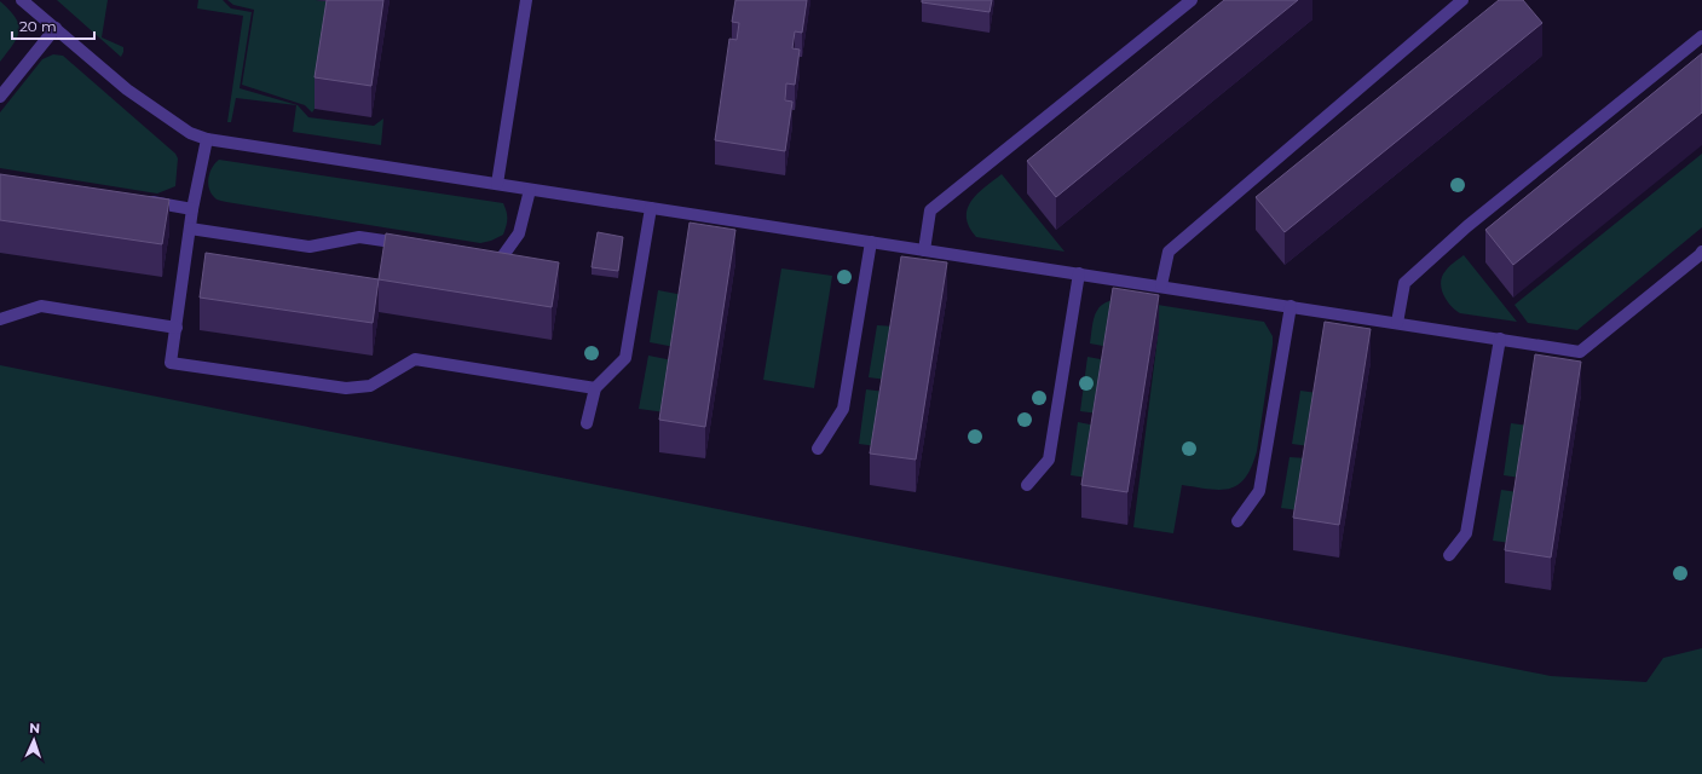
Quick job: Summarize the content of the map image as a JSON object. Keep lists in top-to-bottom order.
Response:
{
  "scale_bar": "20 m",
  "north": "top"
}
